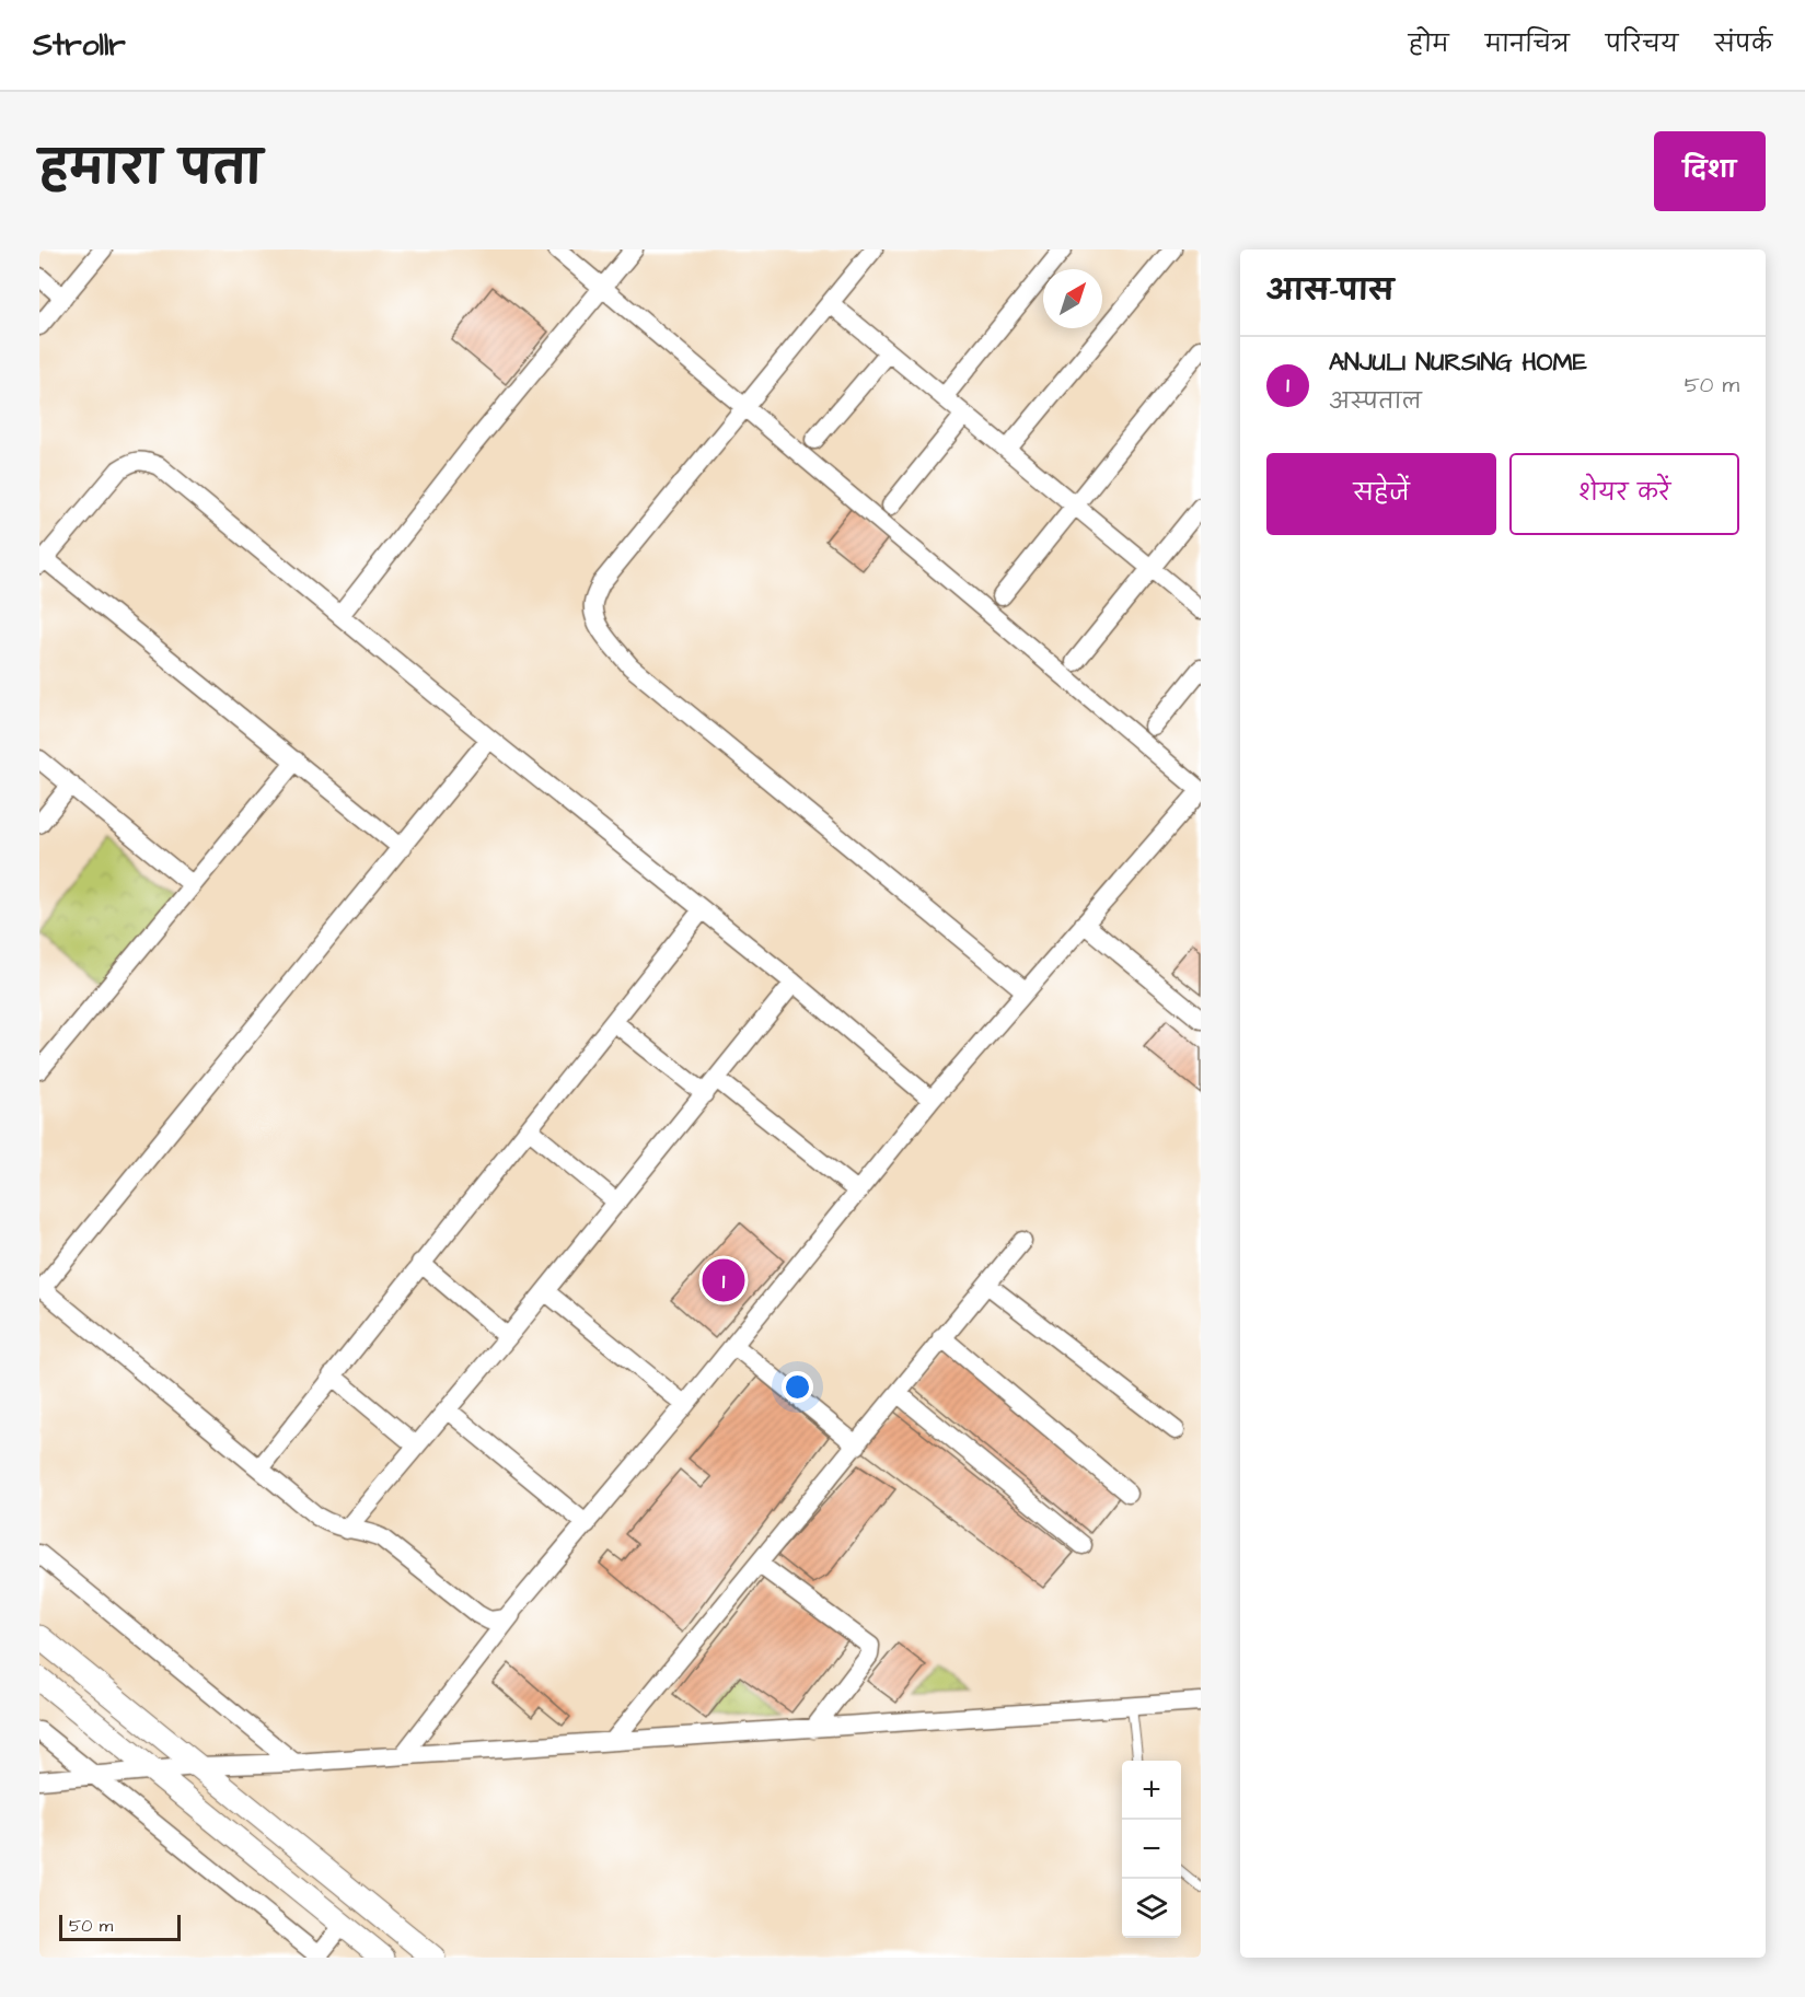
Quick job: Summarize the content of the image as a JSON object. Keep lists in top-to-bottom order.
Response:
{
  "scale_bar": "50 m",
  "north": "top right",
  "page": {
    "header": "Strollr",
    "nav": [
      "होम",
      "मानचित्र",
      "परिचय",
      "संपर्क"
    ],
    "title": "हमारा पता",
    "buttons": [
      "दिशा",
      ["सहेजें", "शेयर करें"]
    ],
    "heading": "आस-पास",
    "list": [
      {
        "mark": "1",
        "name": "ANJULI NURSING HOME",
        "note": "अस्पताल",
        "value": "50 m"
      }
    ],
    "pins": "1",
    "map_buttons": ["+", "−"],
    "scale": "50 m"
  }
}
